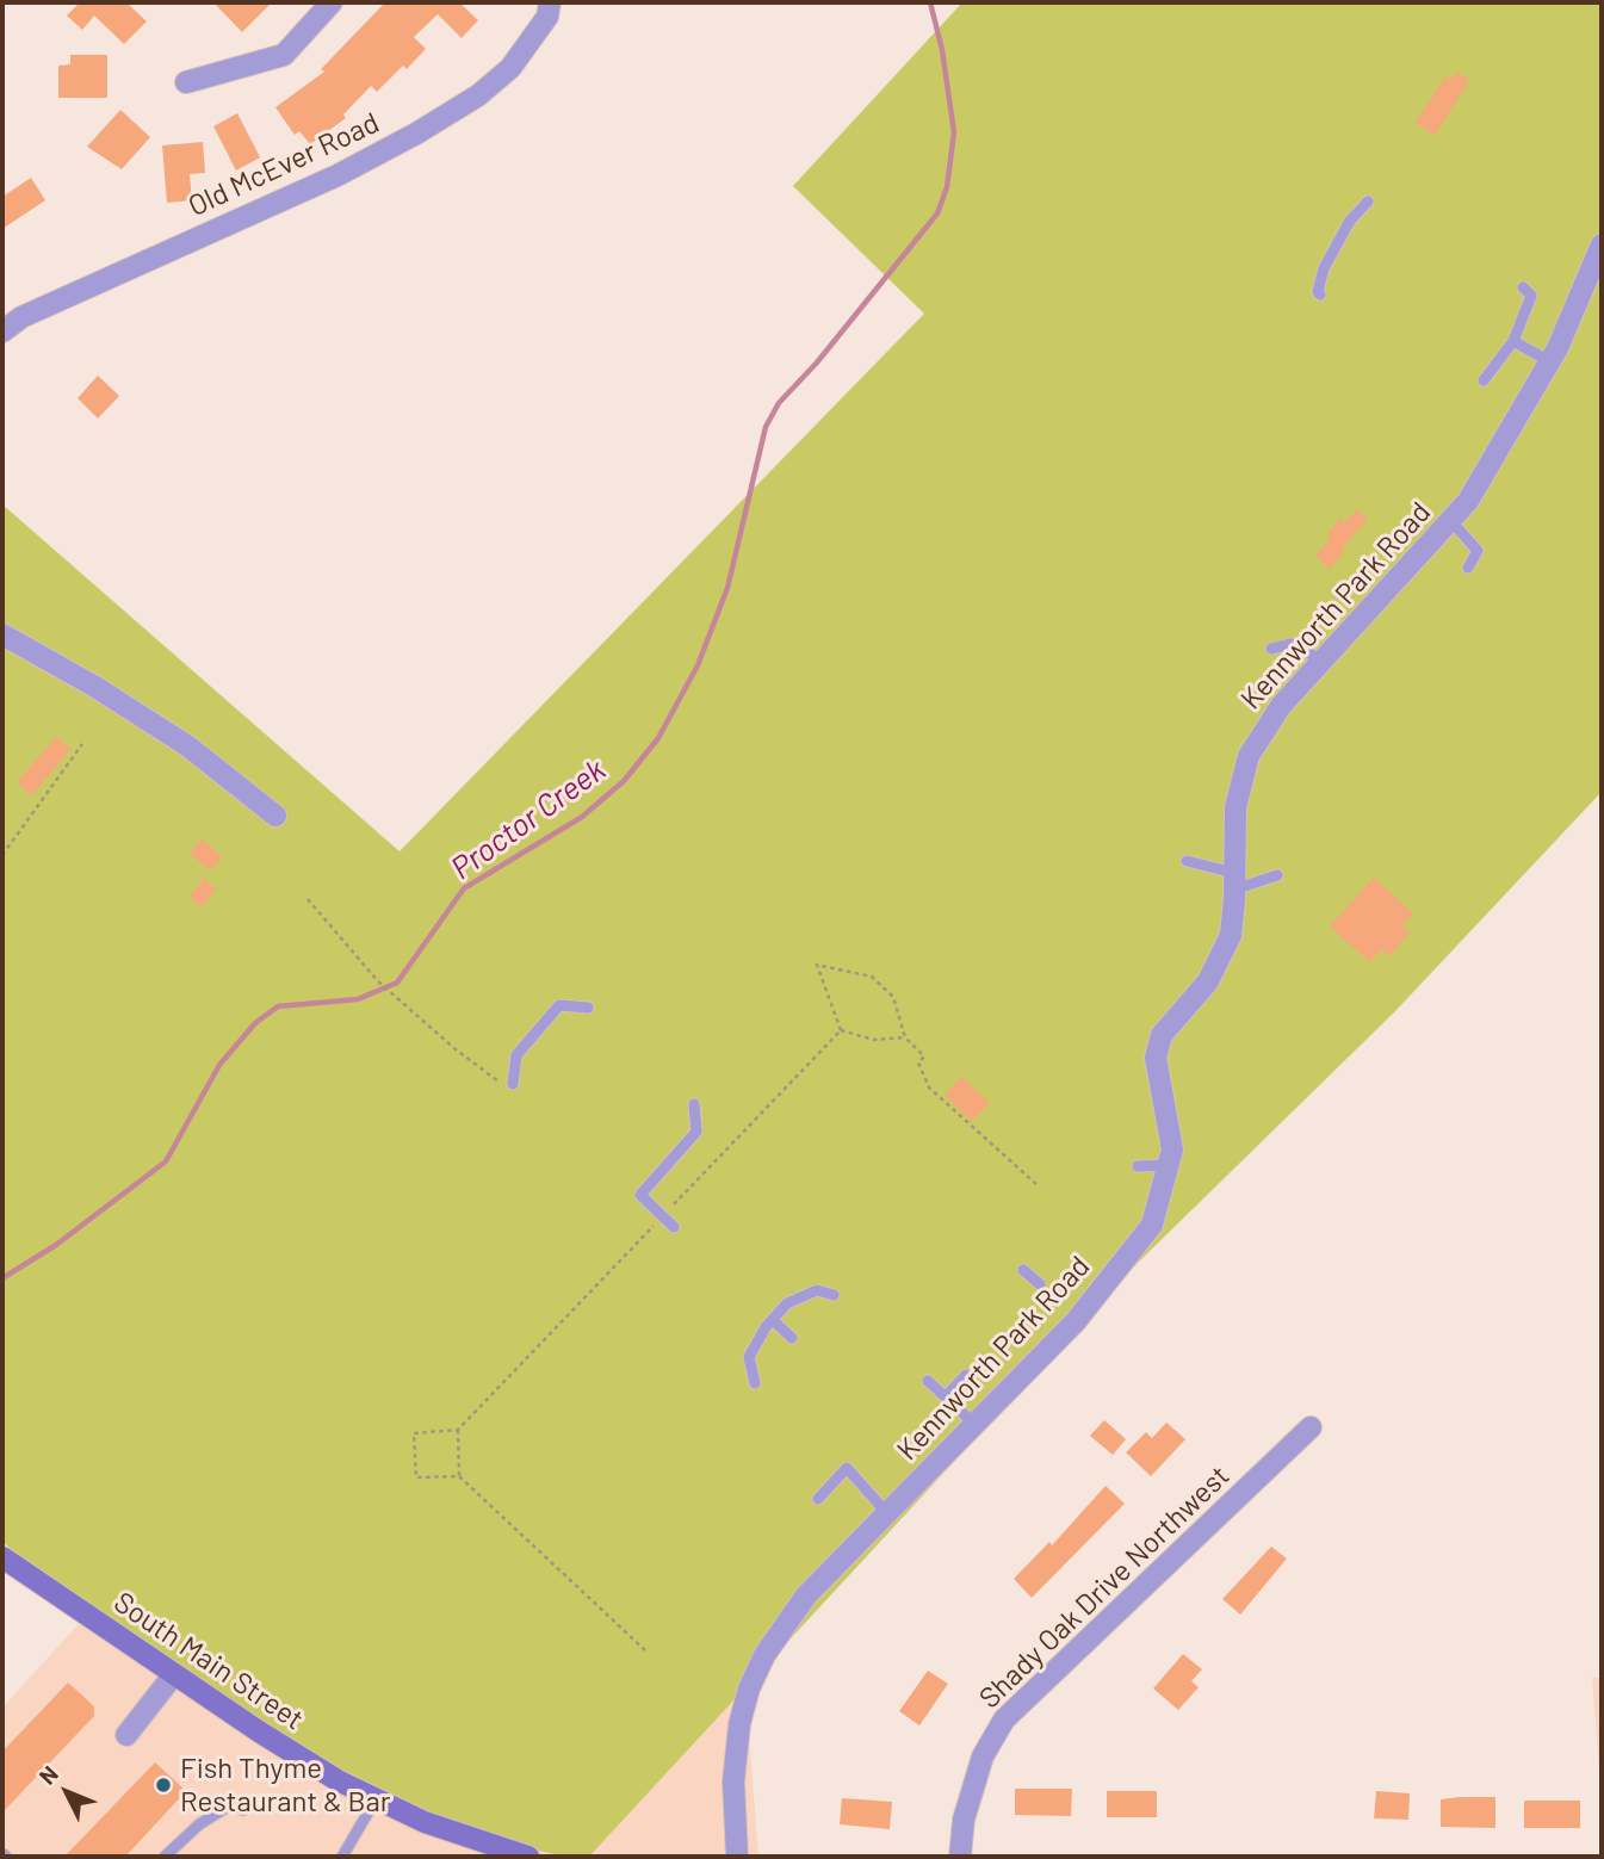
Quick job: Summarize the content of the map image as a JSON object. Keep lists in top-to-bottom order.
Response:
{
  "streets": {
    "main road": ["South Main Street"],
    "street": ["Old McEver Road", "Kennworth Park Road", "Shady Oak Drive Northwest"]
  },
  "water": ["Proctor Creek"],
  "places": ["Fish Thyme Restaurant & Bar"],
  "north": "top left"
}
